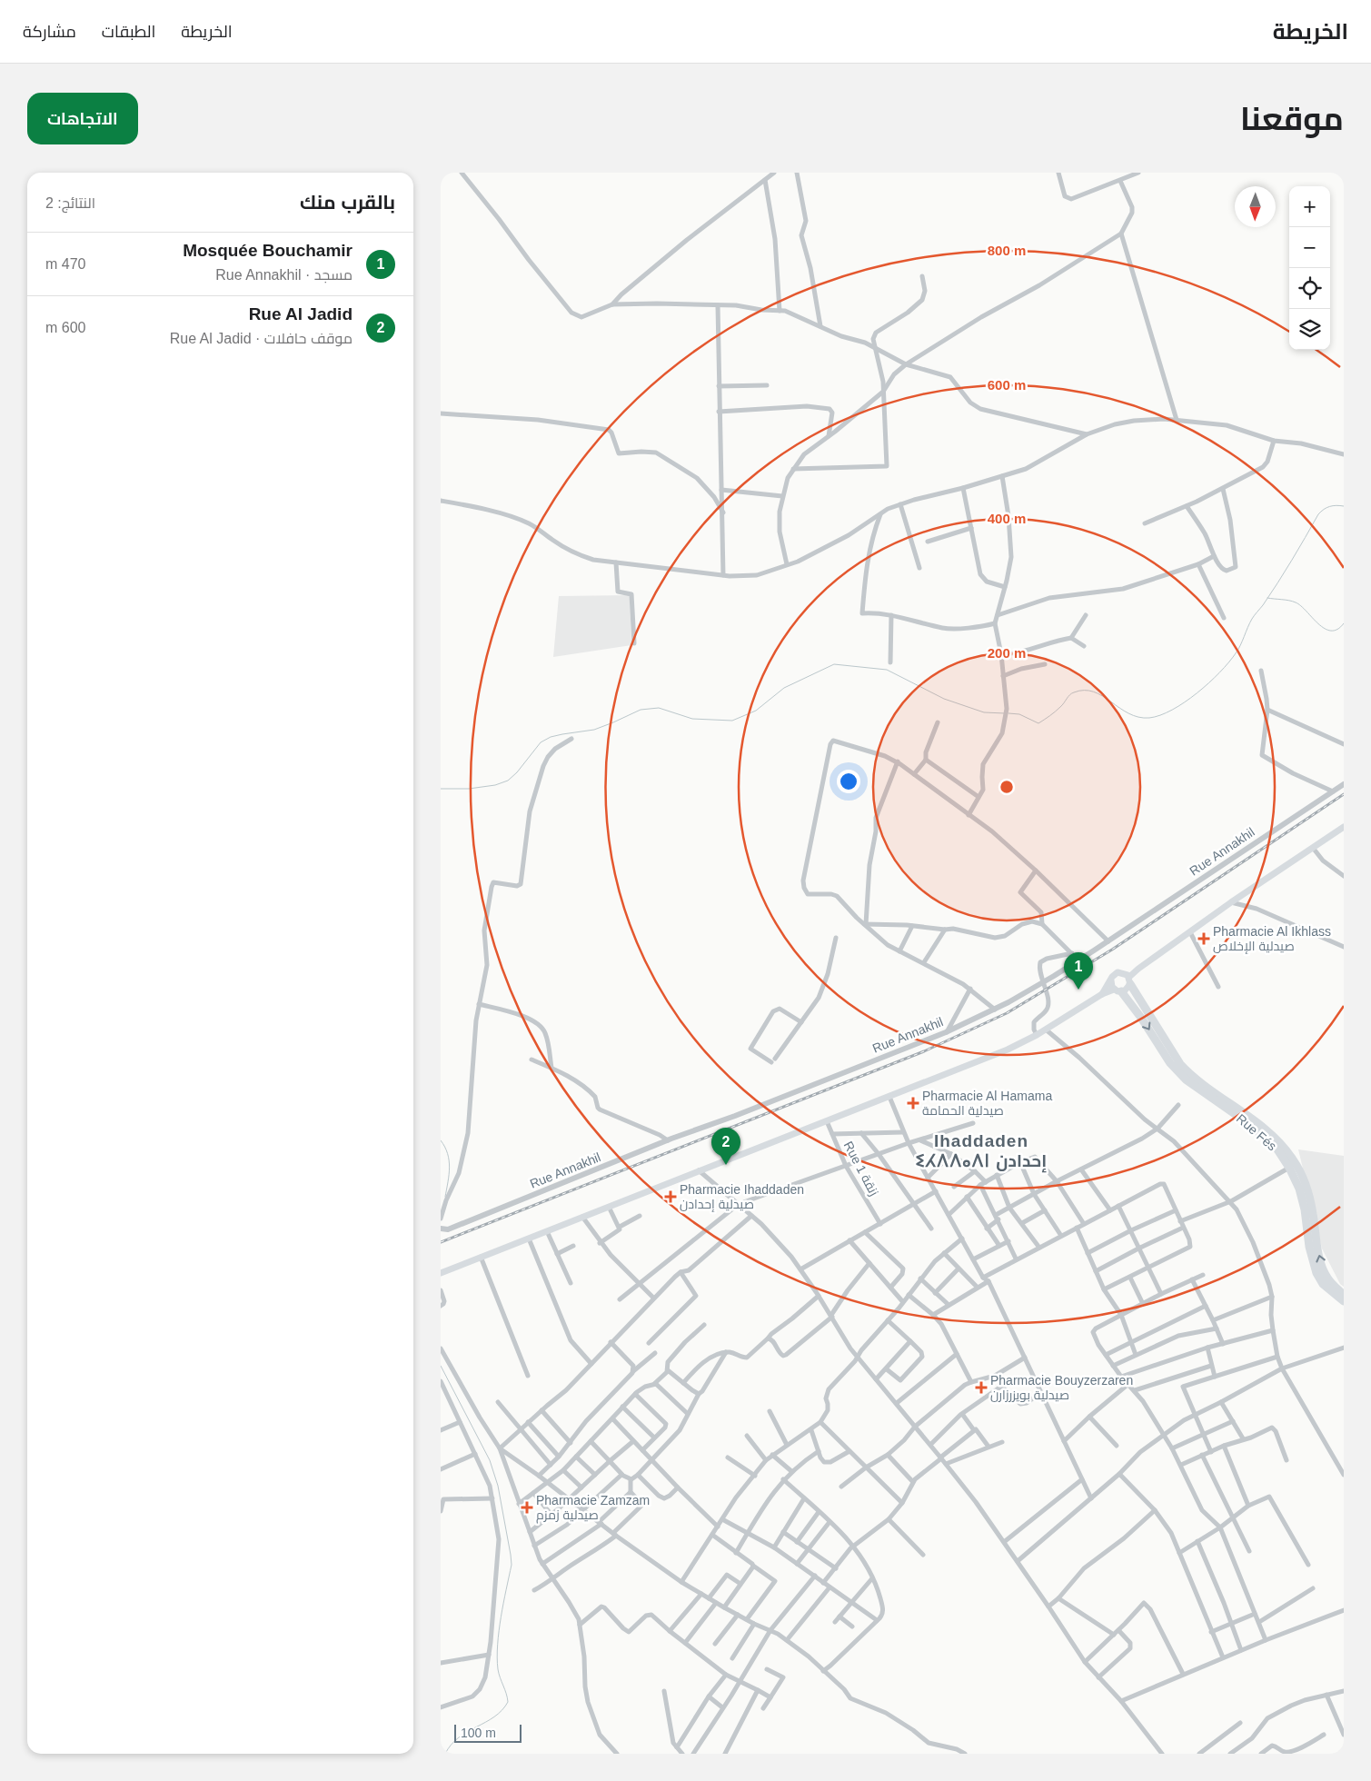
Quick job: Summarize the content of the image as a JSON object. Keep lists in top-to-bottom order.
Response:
{
  "streets": {
    "highway": ["Rue Fés"],
    "street": ["Rue Annakhil", "Rue 1 زنقة"]
  },
  "districts": ["Ihaddaden ⵉⵃⴷⴷⴰⴷⵏ إحدادن"],
  "places": {
    "health": [
      "Pharmacie Al Ikhlass صيدلية الإخلاص",
      "Pharmacie Al Hamama صيدلية الحمامة",
      "Pharmacie Ihaddaden صيدلية إحدادن",
      "Pharmacie Bouyzerzaren صيدلية بويزرزارن",
      "Pharmacie Zamzam صيدلية زمزم"
    ]
  },
  "scale_bar": "100 m",
  "north": "bottom",
  "page": {
    "header": "الخريطة",
    "nav": ["الخريطة", "الطبقات", "مشاركة"],
    "title": "موقعنا",
    "buttons": "الاتجاهات",
    "heading": ["بالقرب منك", "النتائج: 2"],
    "map_buttons": ["+", "−"],
    "list": [
      {
        "mark": "1",
        "name": "Mosquée Bouchamir",
        "note": "مسجد · Rue Annakhil",
        "value": "470 m"
      },
      {
        "mark": "2",
        "name": "Rue Al Jadid",
        "note": "موقف حافلات · Rue Al Jadid",
        "value": "600 m"
      }
    ],
    "pins": ["1", "2"],
    "scale": "100 m"
  },
  "rings": [
    "800 m",
    "600 m",
    "400 m",
    "200 m"
  ]
}
